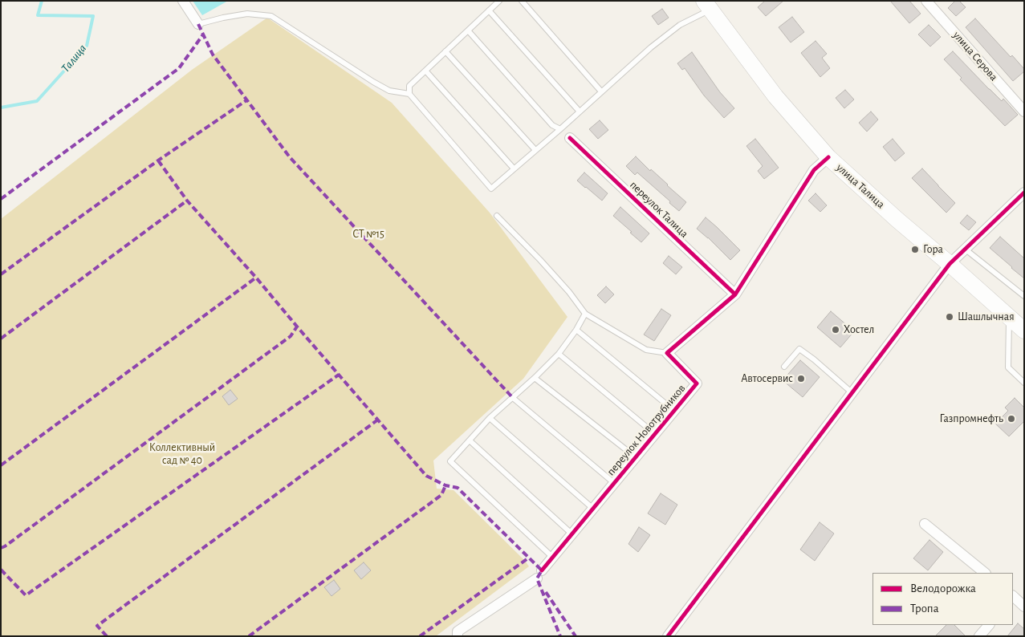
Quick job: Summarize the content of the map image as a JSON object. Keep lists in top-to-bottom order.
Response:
{
  "streets": {
    "main road": ["улица Талица"],
    "street": ["улица Серова", "переулок Талица", "переулок Новотрубников"]
  },
  "water": ["Талица"],
  "parks": ["СТ №15", "Коллективный сад № 40"],
  "places": [
    "Гора",
    "Шашлычная",
    "Хостел",
    "Автосервис",
    "Газпромнефть"
  ],
  "legend": ["Велодорожка", "Тропа"]
}
